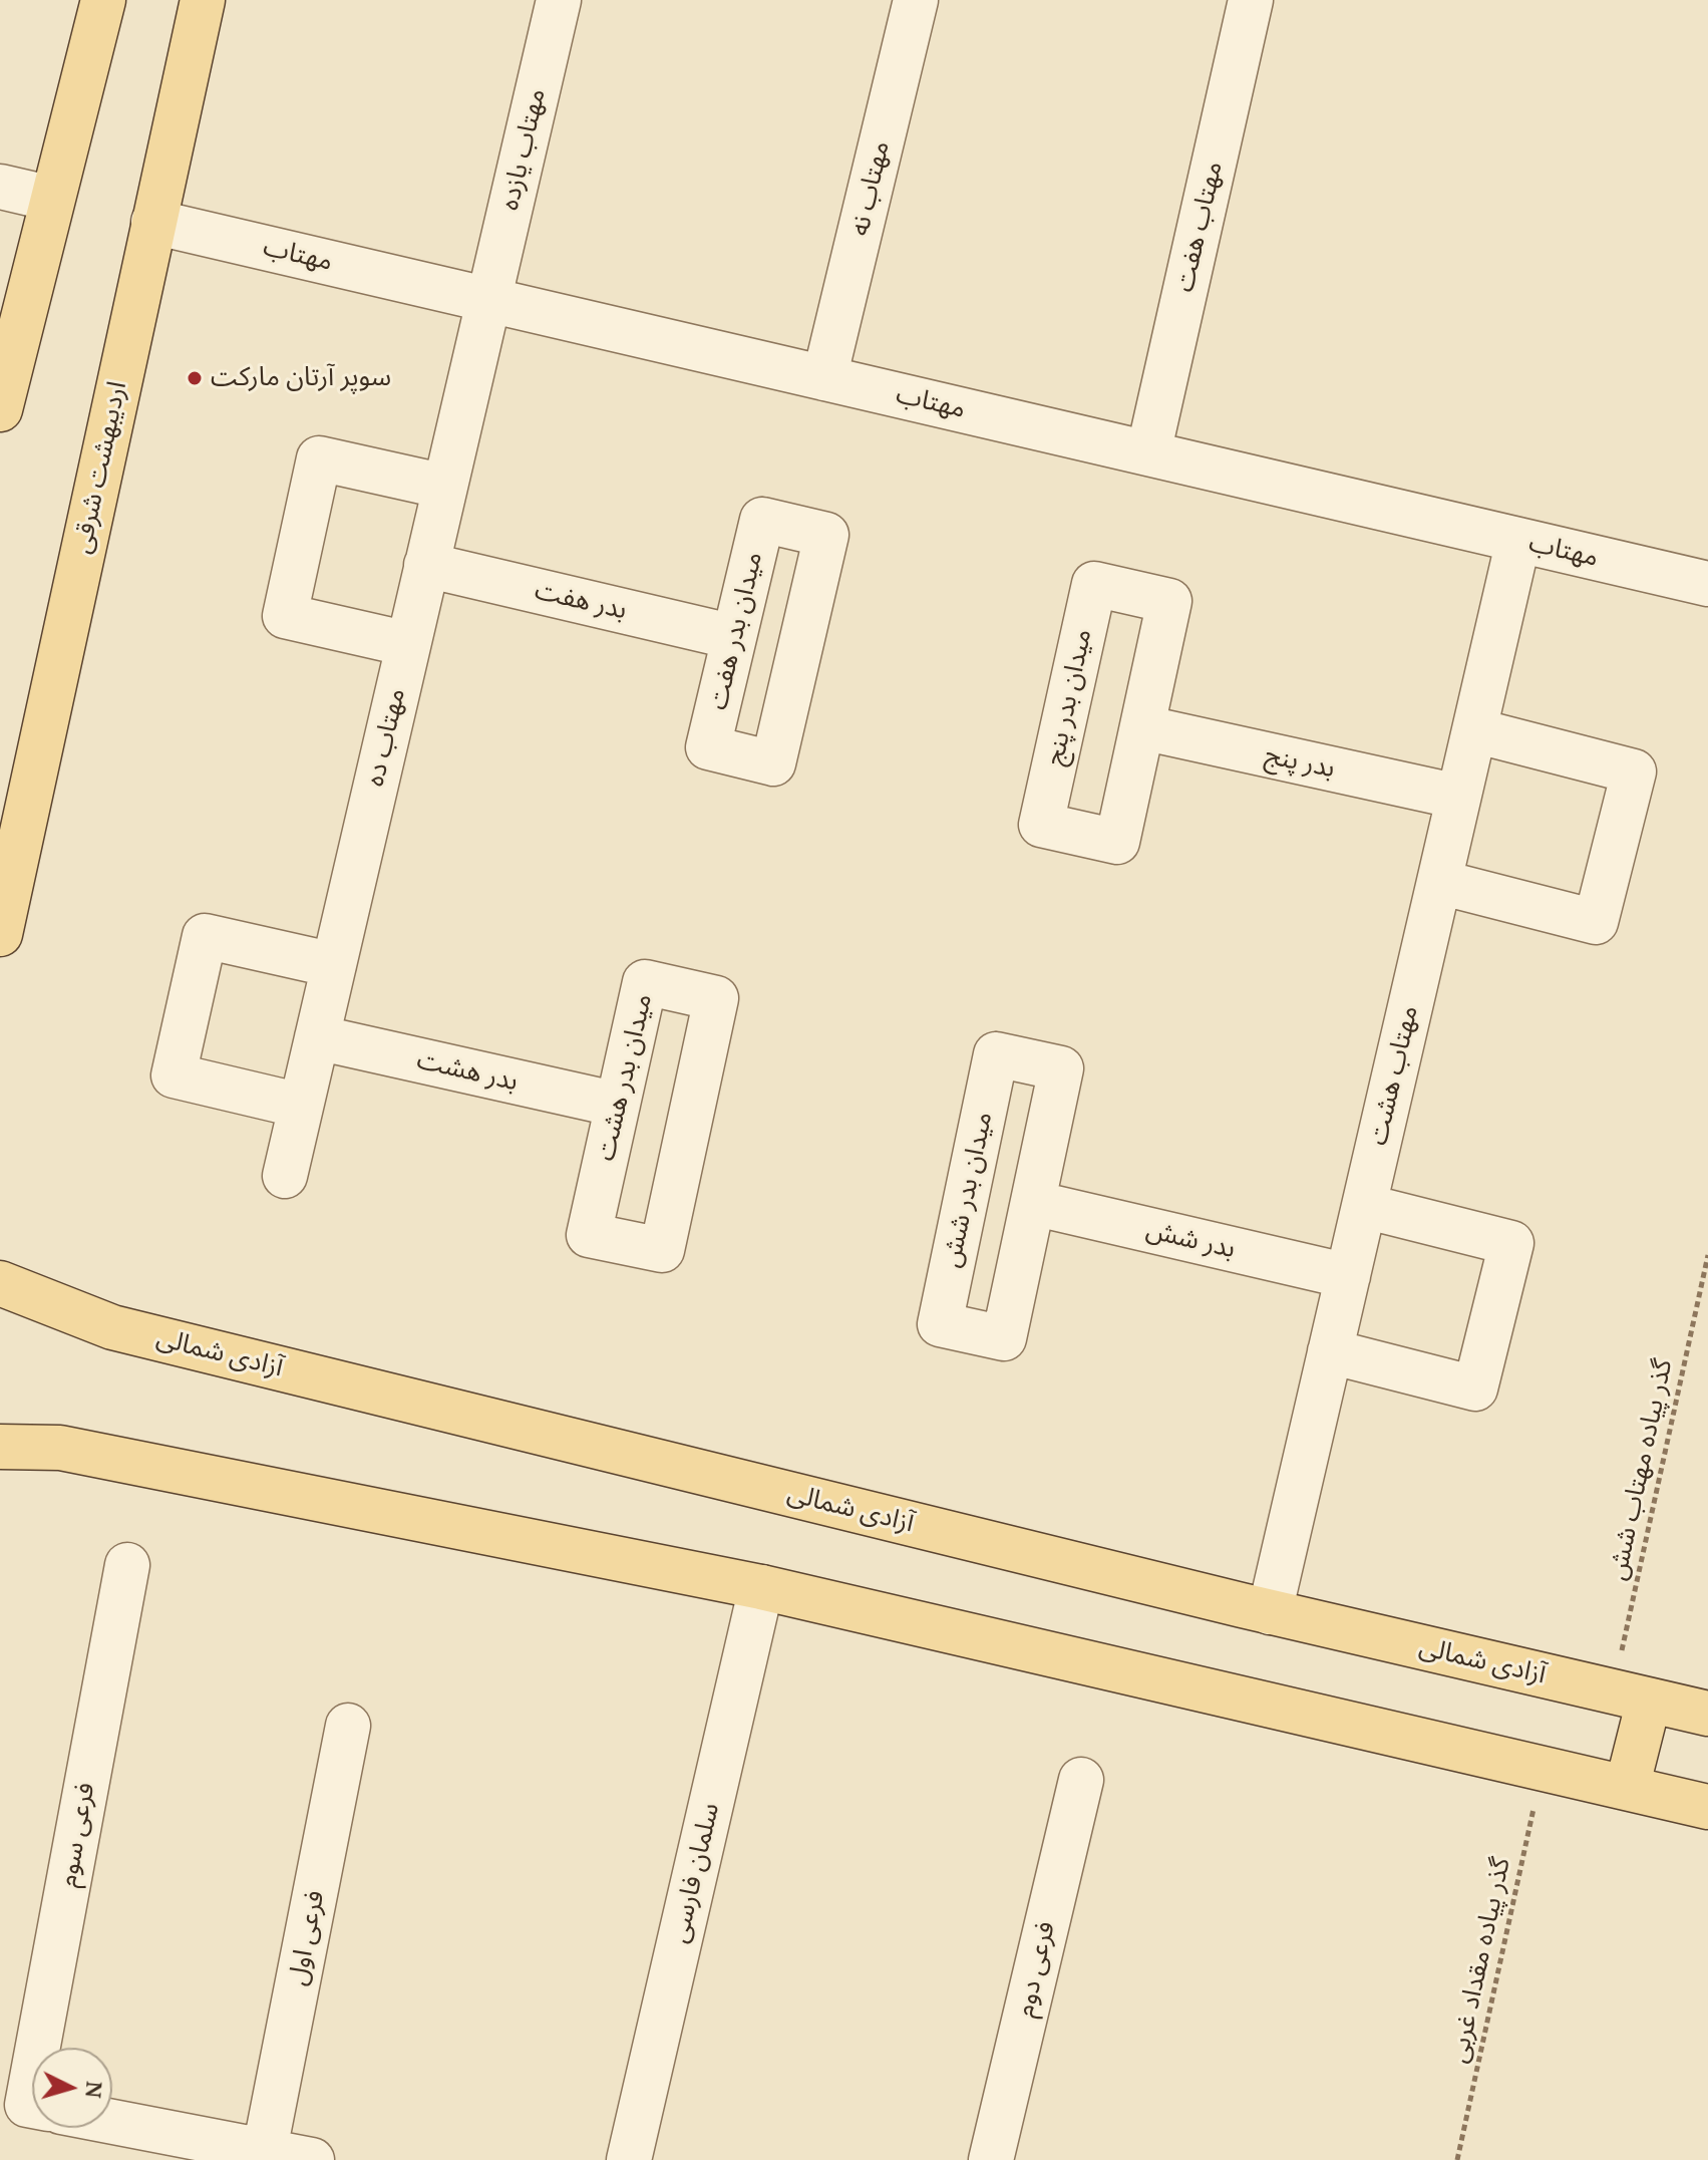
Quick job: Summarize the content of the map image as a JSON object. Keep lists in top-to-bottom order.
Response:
{
  "streets": {
    "main road": ["اردیبهشت شرقی", "آزادی شمالی"],
    "street": [
      "مهتاب یازده",
      "مهتاب نه",
      "مهتاب هفت",
      "مهتاب",
      "بدر هفت",
      "میدان بدر هفت",
      "میدان بدر پنج",
      "مهتاب ده",
      "بدر پنج",
      "بدر هشت",
      "مهتاب هشت",
      "میدان بدر هشت",
      "میدان بدر شش",
      "بدر شش",
      "فرعی سوم",
      "سلمان فارسی",
      "فرعی اول",
      "فرعی دوم"
    ],
    "path": ["گذر پیاده مهتاب شش", "گذر پیاده مقداد غربی"]
  },
  "crossings": [
    ["مهتاب یازده", "مهتاب"],
    ["مهتاب یازده", "مهتاب ده"],
    ["مهتاب نه", "مهتاب"],
    ["مهتاب هفت", "مهتاب"],
    ["مهتاب", "اردیبهشت شرقی"],
    ["مهتاب", "مهتاب ده"],
    ["مهتاب", "مهتاب هشت"],
    ["بدر هفت", "میدان بدر هفت"],
    ["بدر هفت", "مهتاب ده"],
    ["میدان بدر پنج", "بدر پنج"],
    ["مهتاب ده", "بدر هشت"],
    ["بدر پنج", "مهتاب هشت"],
    ["بدر هشت", "میدان بدر هشت"],
    ["مهتاب هشت", "بدر شش"],
    ["مهتاب هشت", "آزادی شمالی"],
    ["میدان بدر شش", "بدر شش"],
    ["آزادی شمالی", "گذر پیاده مهتاب شش"]
  ],
  "places": ["سوپر آرتان مارکت"],
  "north": "right"
}
